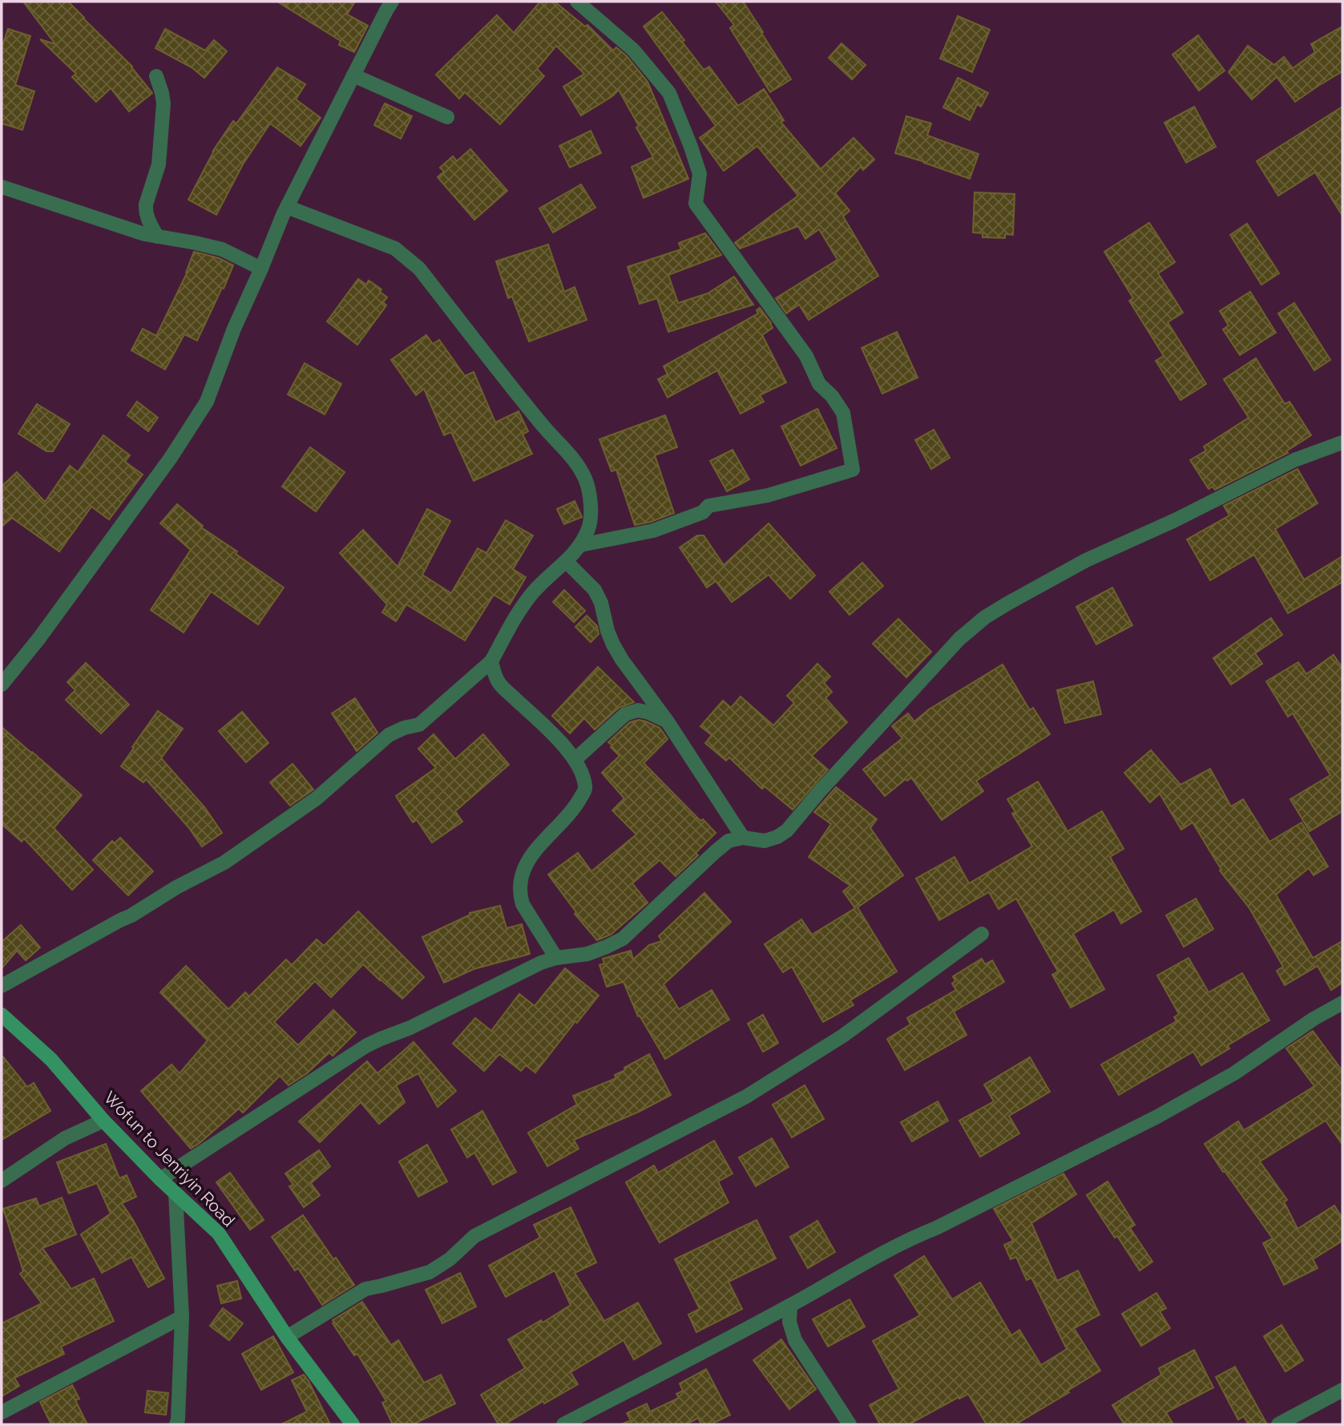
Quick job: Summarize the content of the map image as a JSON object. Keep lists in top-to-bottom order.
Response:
{
  "streets": {
    "street": ["Wofun to Jenriyin Road"]
  }
}
